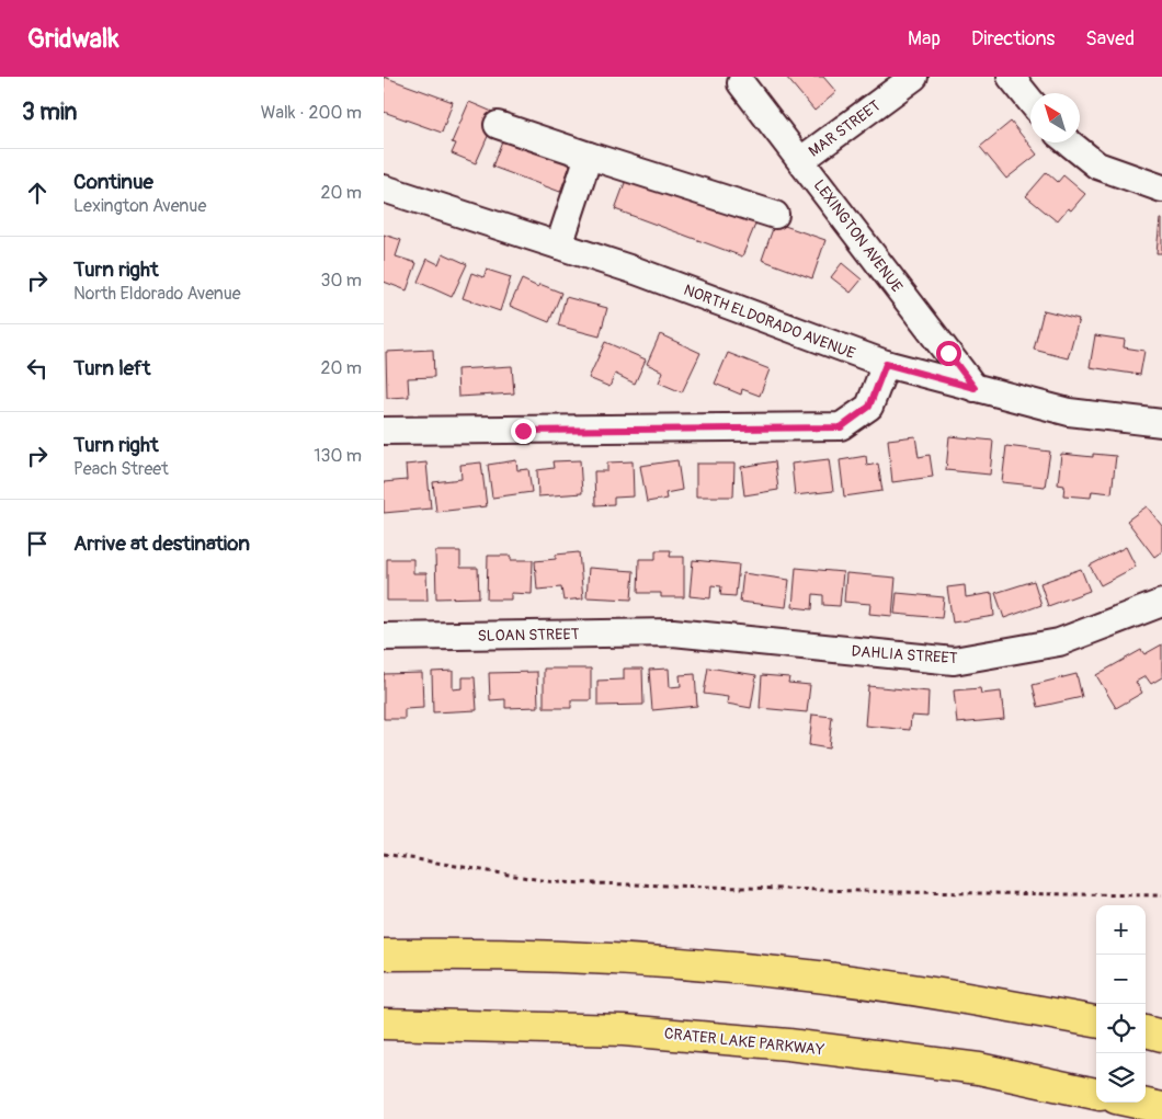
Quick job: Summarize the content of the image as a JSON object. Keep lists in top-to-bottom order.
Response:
{
  "streets": {
    "main road": ["CRATER LAKE PARKWAY"],
    "street": [
      "MAR STREET",
      "LEXINGTON AVENUE",
      "NORTH ELDORADO AVENUE",
      "SLOAN STREET",
      "DAHLIA STREET"
    ]
  },
  "crossings": [
    ["MAR STREET", "LEXINGTON AVENUE"],
    ["LEXINGTON AVENUE", "NORTH ELDORADO AVENUE"],
    ["SLOAN STREET", "DAHLIA STREET"]
  ],
  "north": "top left",
  "page": {
    "header": "Gridwalk",
    "nav": ["Map", "Directions", "Saved"],
    "heading": ["3 min", "Walk · 200 m"],
    "list": [
      ["Continue", "Lexington Avenue", "20 m"],
      ["Turn right", "North Eldorado Avenue", "30 m"],
      ["Turn left", "20 m"],
      ["Turn right", "Peach Street", "130 m"],
      "Arrive at destination"
    ],
    "map_buttons": ["+", "−"]
  }
}
